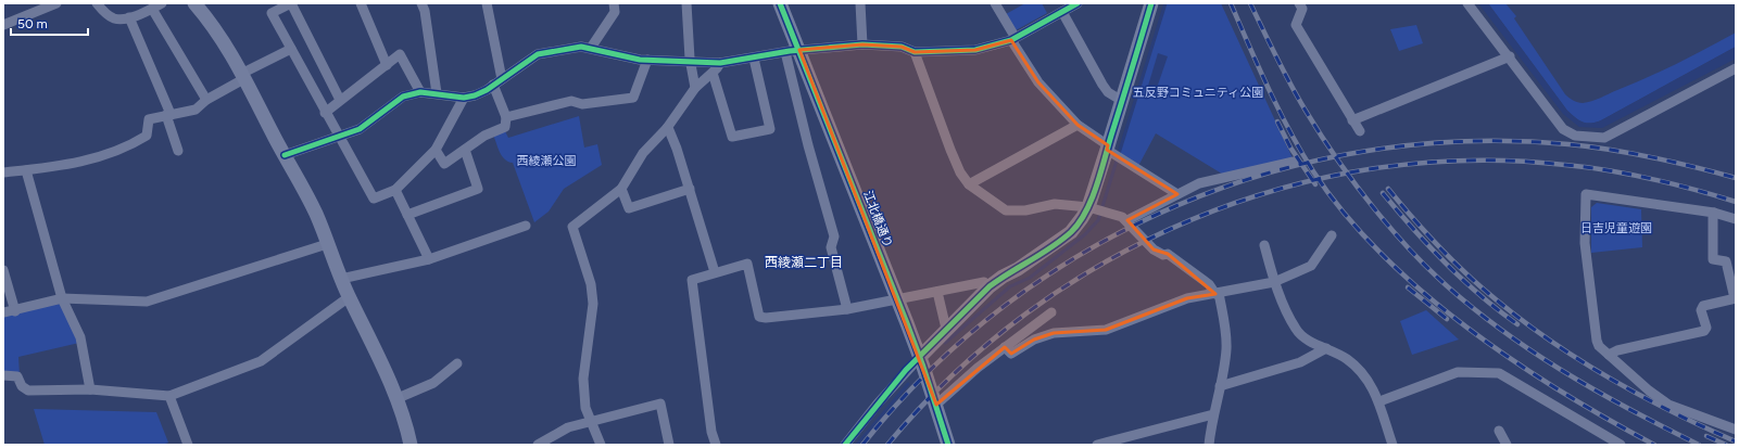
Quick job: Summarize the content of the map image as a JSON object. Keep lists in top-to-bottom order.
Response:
{
  "streets": {
    "street": ["江北橋通り"]
  },
  "districts": ["西綾瀬二丁目"],
  "parks": ["五反野コミュニティ公園", "西綾瀬公園", "日吉児童遊園"],
  "scale_bar": "50 m"
}
